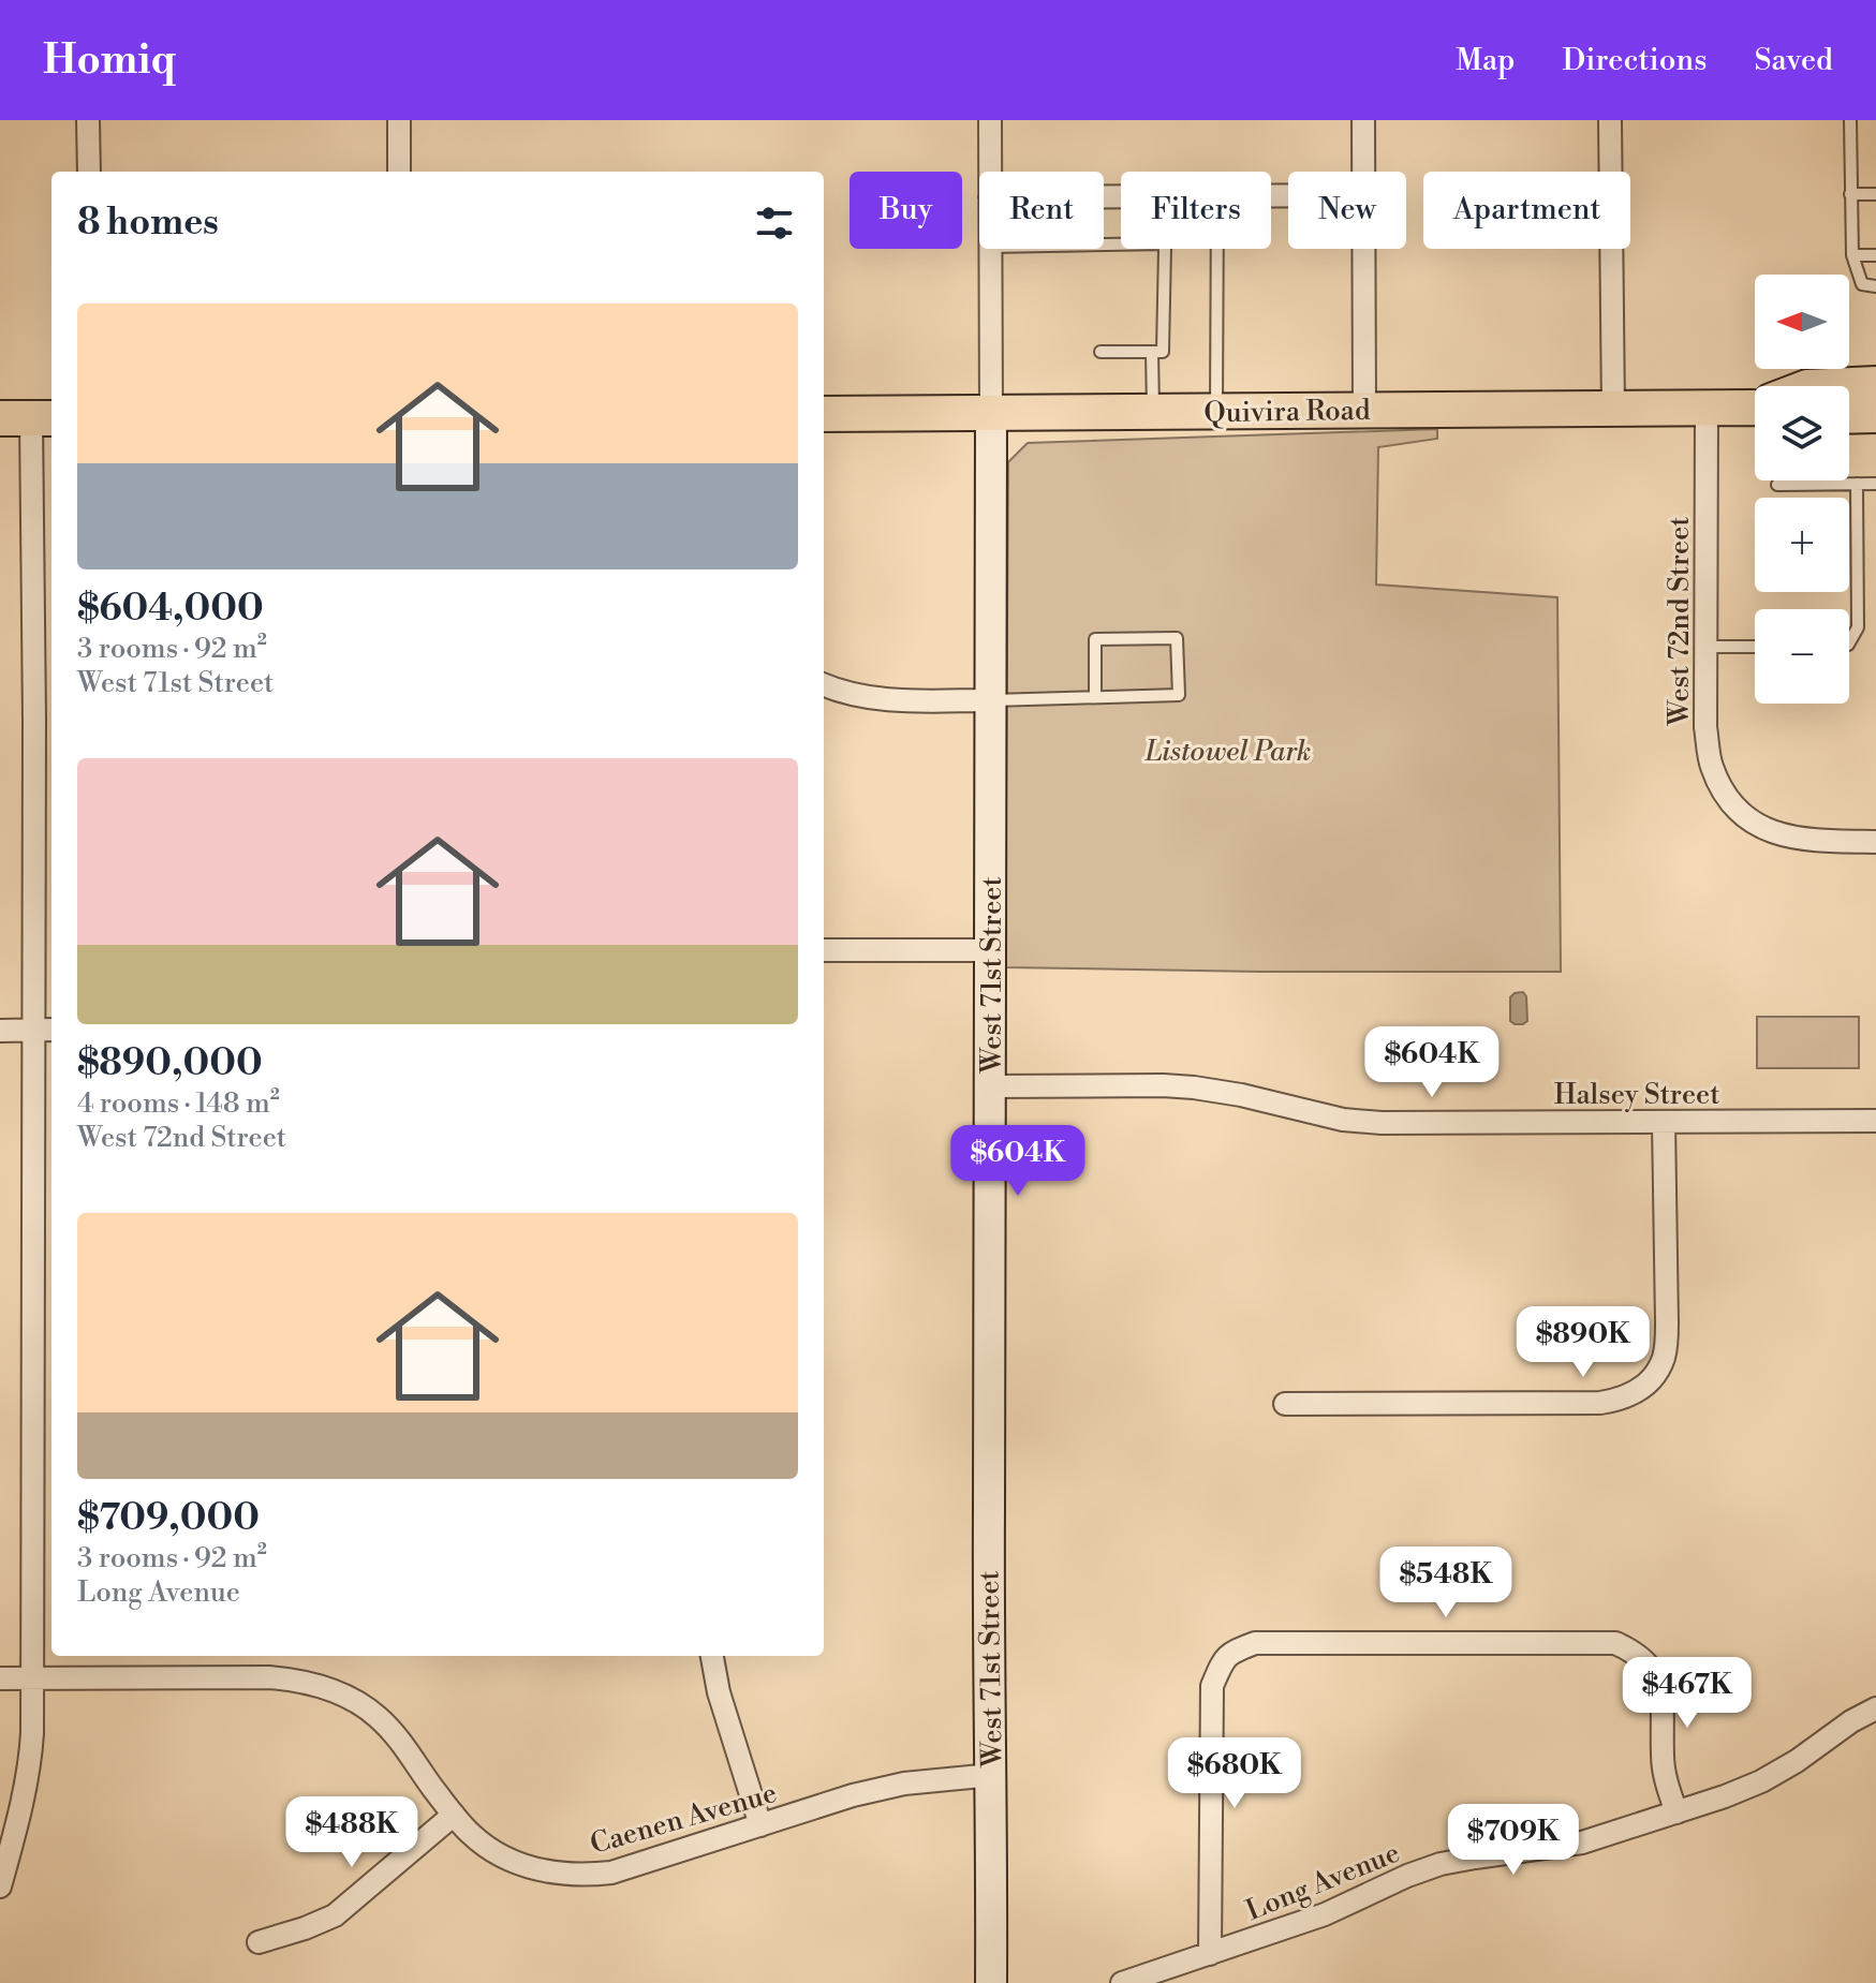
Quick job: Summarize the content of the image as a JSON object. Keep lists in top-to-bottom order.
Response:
{
  "streets": {
    "main road": ["Quivira Road"],
    "street": [
      "West 72nd Street",
      "West 71st Street",
      "Halsey Street",
      "Caenen Avenue",
      "Long Avenue"
    ]
  },
  "crossings": [
    ["Quivira Road", "West 72nd Street"],
    ["Quivira Road", "West 71st Street"],
    ["West 71st Street", "Halsey Street"],
    ["West 71st Street", "Caenen Avenue"]
  ],
  "parks": ["Listowel Park"],
  "north": "left",
  "page": {
    "header": "Homiq",
    "nav": ["Map", "Directions", "Saved"],
    "chip": [
      "Buy",
      "Rent",
      "Filters",
      "New",
      "Apartment"
    ],
    "heading": "8 homes",
    "map_buttons": ["+", "−"],
    "list": [
      {
        "name": "$604,000",
        "note": "3 rooms · 92 m² · West 71st Street"
      },
      {
        "name": "$890,000",
        "note": "4 rooms · 148 m² · West 72nd Street"
      },
      {
        "name": "$709,000",
        "note": "3 rooms · 92 m² · Long Avenue"
      }
    ],
    "price": [
      "$604K",
      "$604K",
      "$890K",
      "$548K",
      "$467K",
      "$680K",
      "$488K",
      "$709K"
    ]
  }
}
